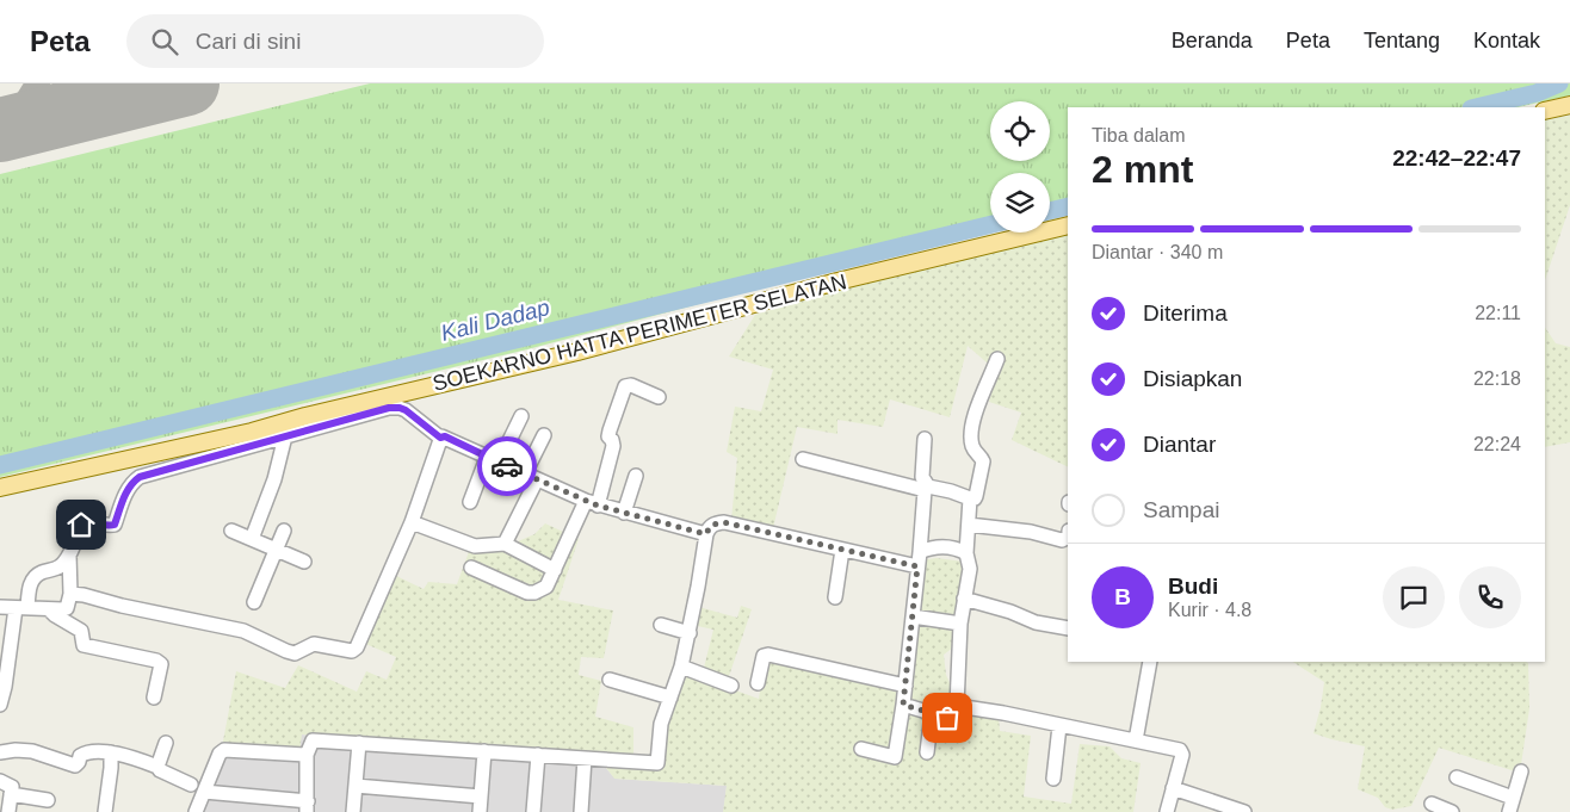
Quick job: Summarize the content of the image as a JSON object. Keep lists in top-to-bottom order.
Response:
{
  "streets": {
    "main road": ["SOEKARNO HATTA PERIMETER SELATAN"]
  },
  "water": ["Kali Dadap"],
  "page": {
    "header": "Peta",
    "search": "Cari di sini",
    "nav": [
      "Beranda",
      "Peta",
      "Tentang",
      "Kontak"
    ],
    "heading": ["2 mnt", "Tiba dalam", "22:42–22:47"],
    "panel": ["Budi", "Kurir · 4.8"],
    "bar": "Diantar · 340 m",
    "list": [
      ["Diterima", "22:11"],
      ["Disiapkan", "22:18"],
      ["Diantar", "22:24"],
      "Sampai"
    ],
    "round": "B"
  }
}
